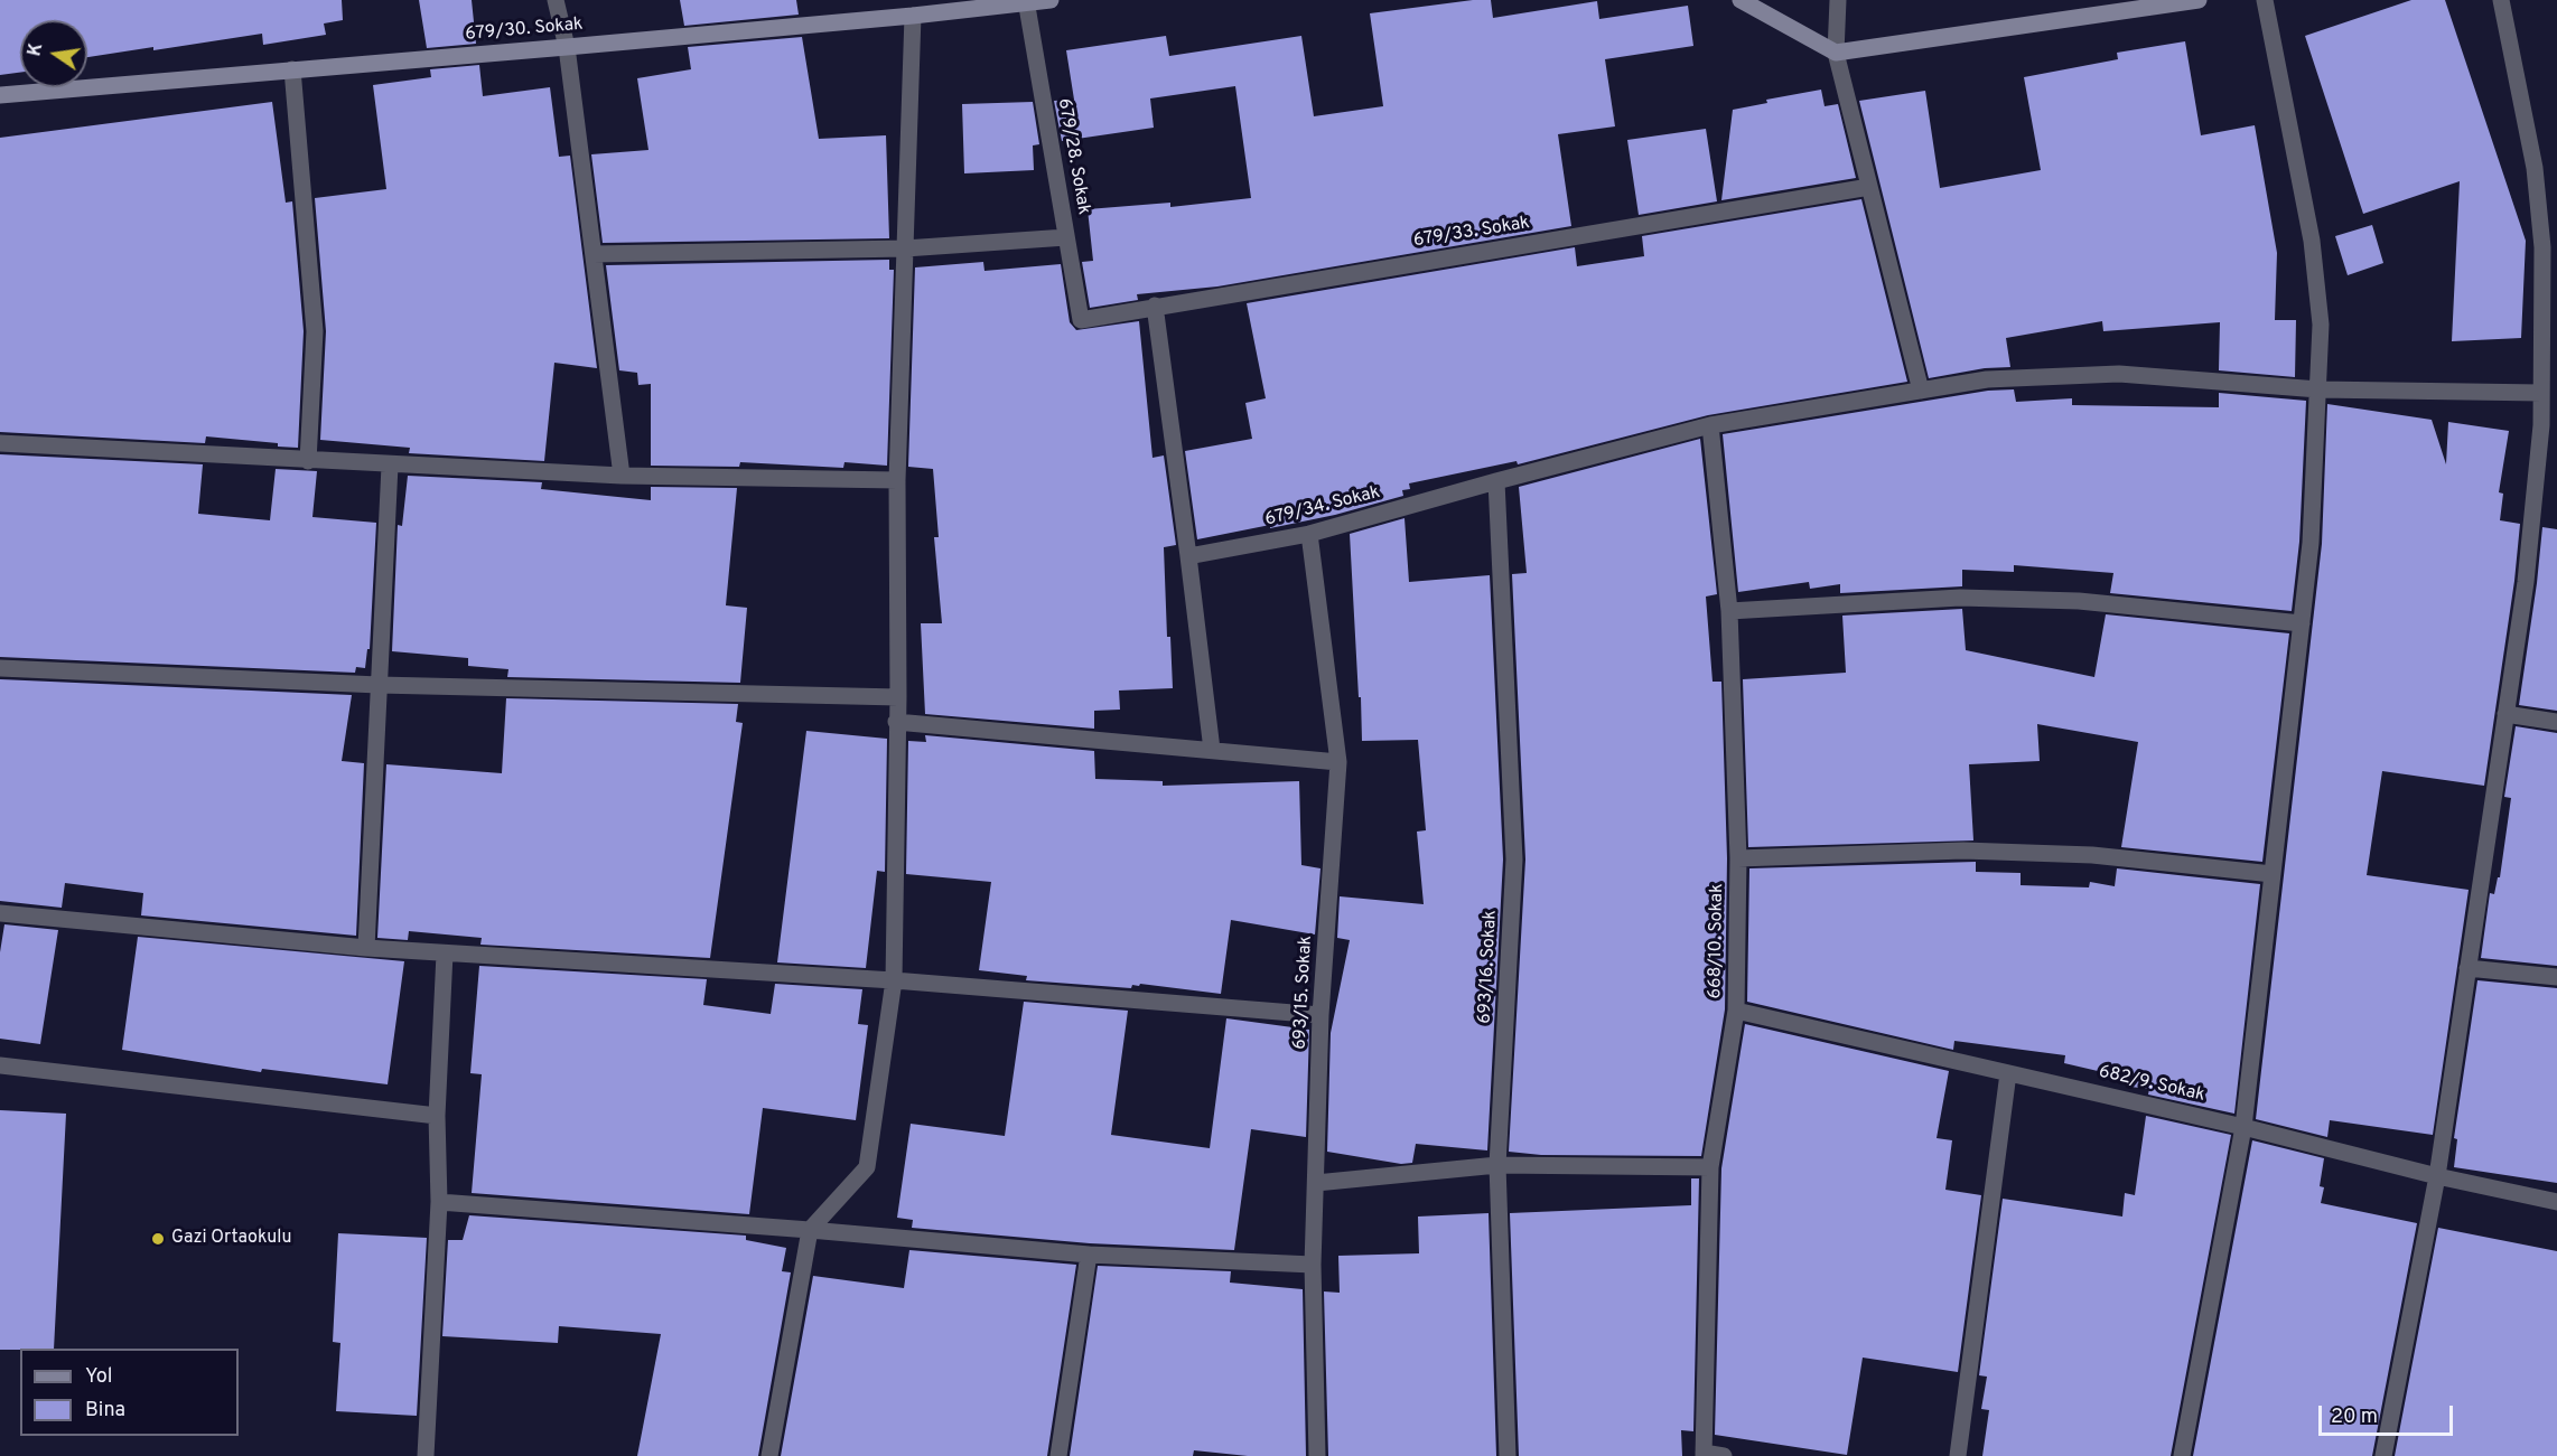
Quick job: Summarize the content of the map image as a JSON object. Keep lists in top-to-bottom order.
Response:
{
  "streets": {
    "street": [
      "679/30. Sokak",
      "679/28. Sokak",
      "679/33. Sokak",
      "679/34. Sokak",
      "668/10. Sokak",
      "693/16. Sokak",
      "693/15. Sokak",
      "682/9. Sokak"
    ]
  },
  "crossings": [
    ["679/30. Sokak", "679/28. Sokak"],
    ["679/28. Sokak", "679/33. Sokak"],
    ["679/34. Sokak", "668/10. Sokak"],
    ["679/34. Sokak", "693/16. Sokak"],
    ["679/34. Sokak", "693/15. Sokak"],
    ["668/10. Sokak", "682/9. Sokak"]
  ],
  "places": ["Gazi Ortaokulu"],
  "legend": ["Yol", "Bina"],
  "scale_bar": "20 m",
  "north": "left"
}
